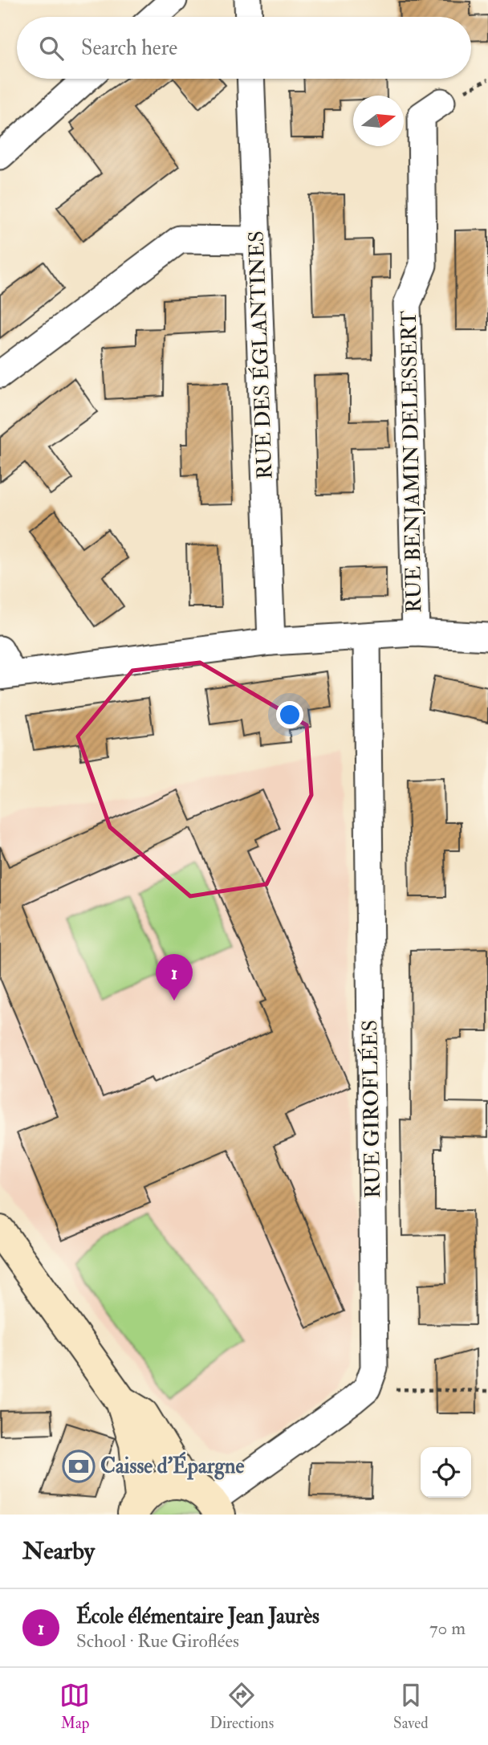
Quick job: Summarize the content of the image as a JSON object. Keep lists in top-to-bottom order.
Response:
{
  "streets": {
    "street": ["RUE DES ÉGLANTINES", "RUE BENJAMIN DELESSERT", "RUE GIROFLÉES"]
  },
  "places": {
    "bank": ["Caisse d'Épargne"]
  },
  "north": "right",
  "page": {
    "search": "Search here",
    "pins": "1",
    "heading": "Nearby",
    "list": [
      {
        "mark": "1",
        "name": "École élémentaire Jean Jaurès",
        "note": "School · Rue Giroflées",
        "value": "70 m"
      }
    ],
    "nav": ["Map", "Directions", "Saved"]
  }
}
